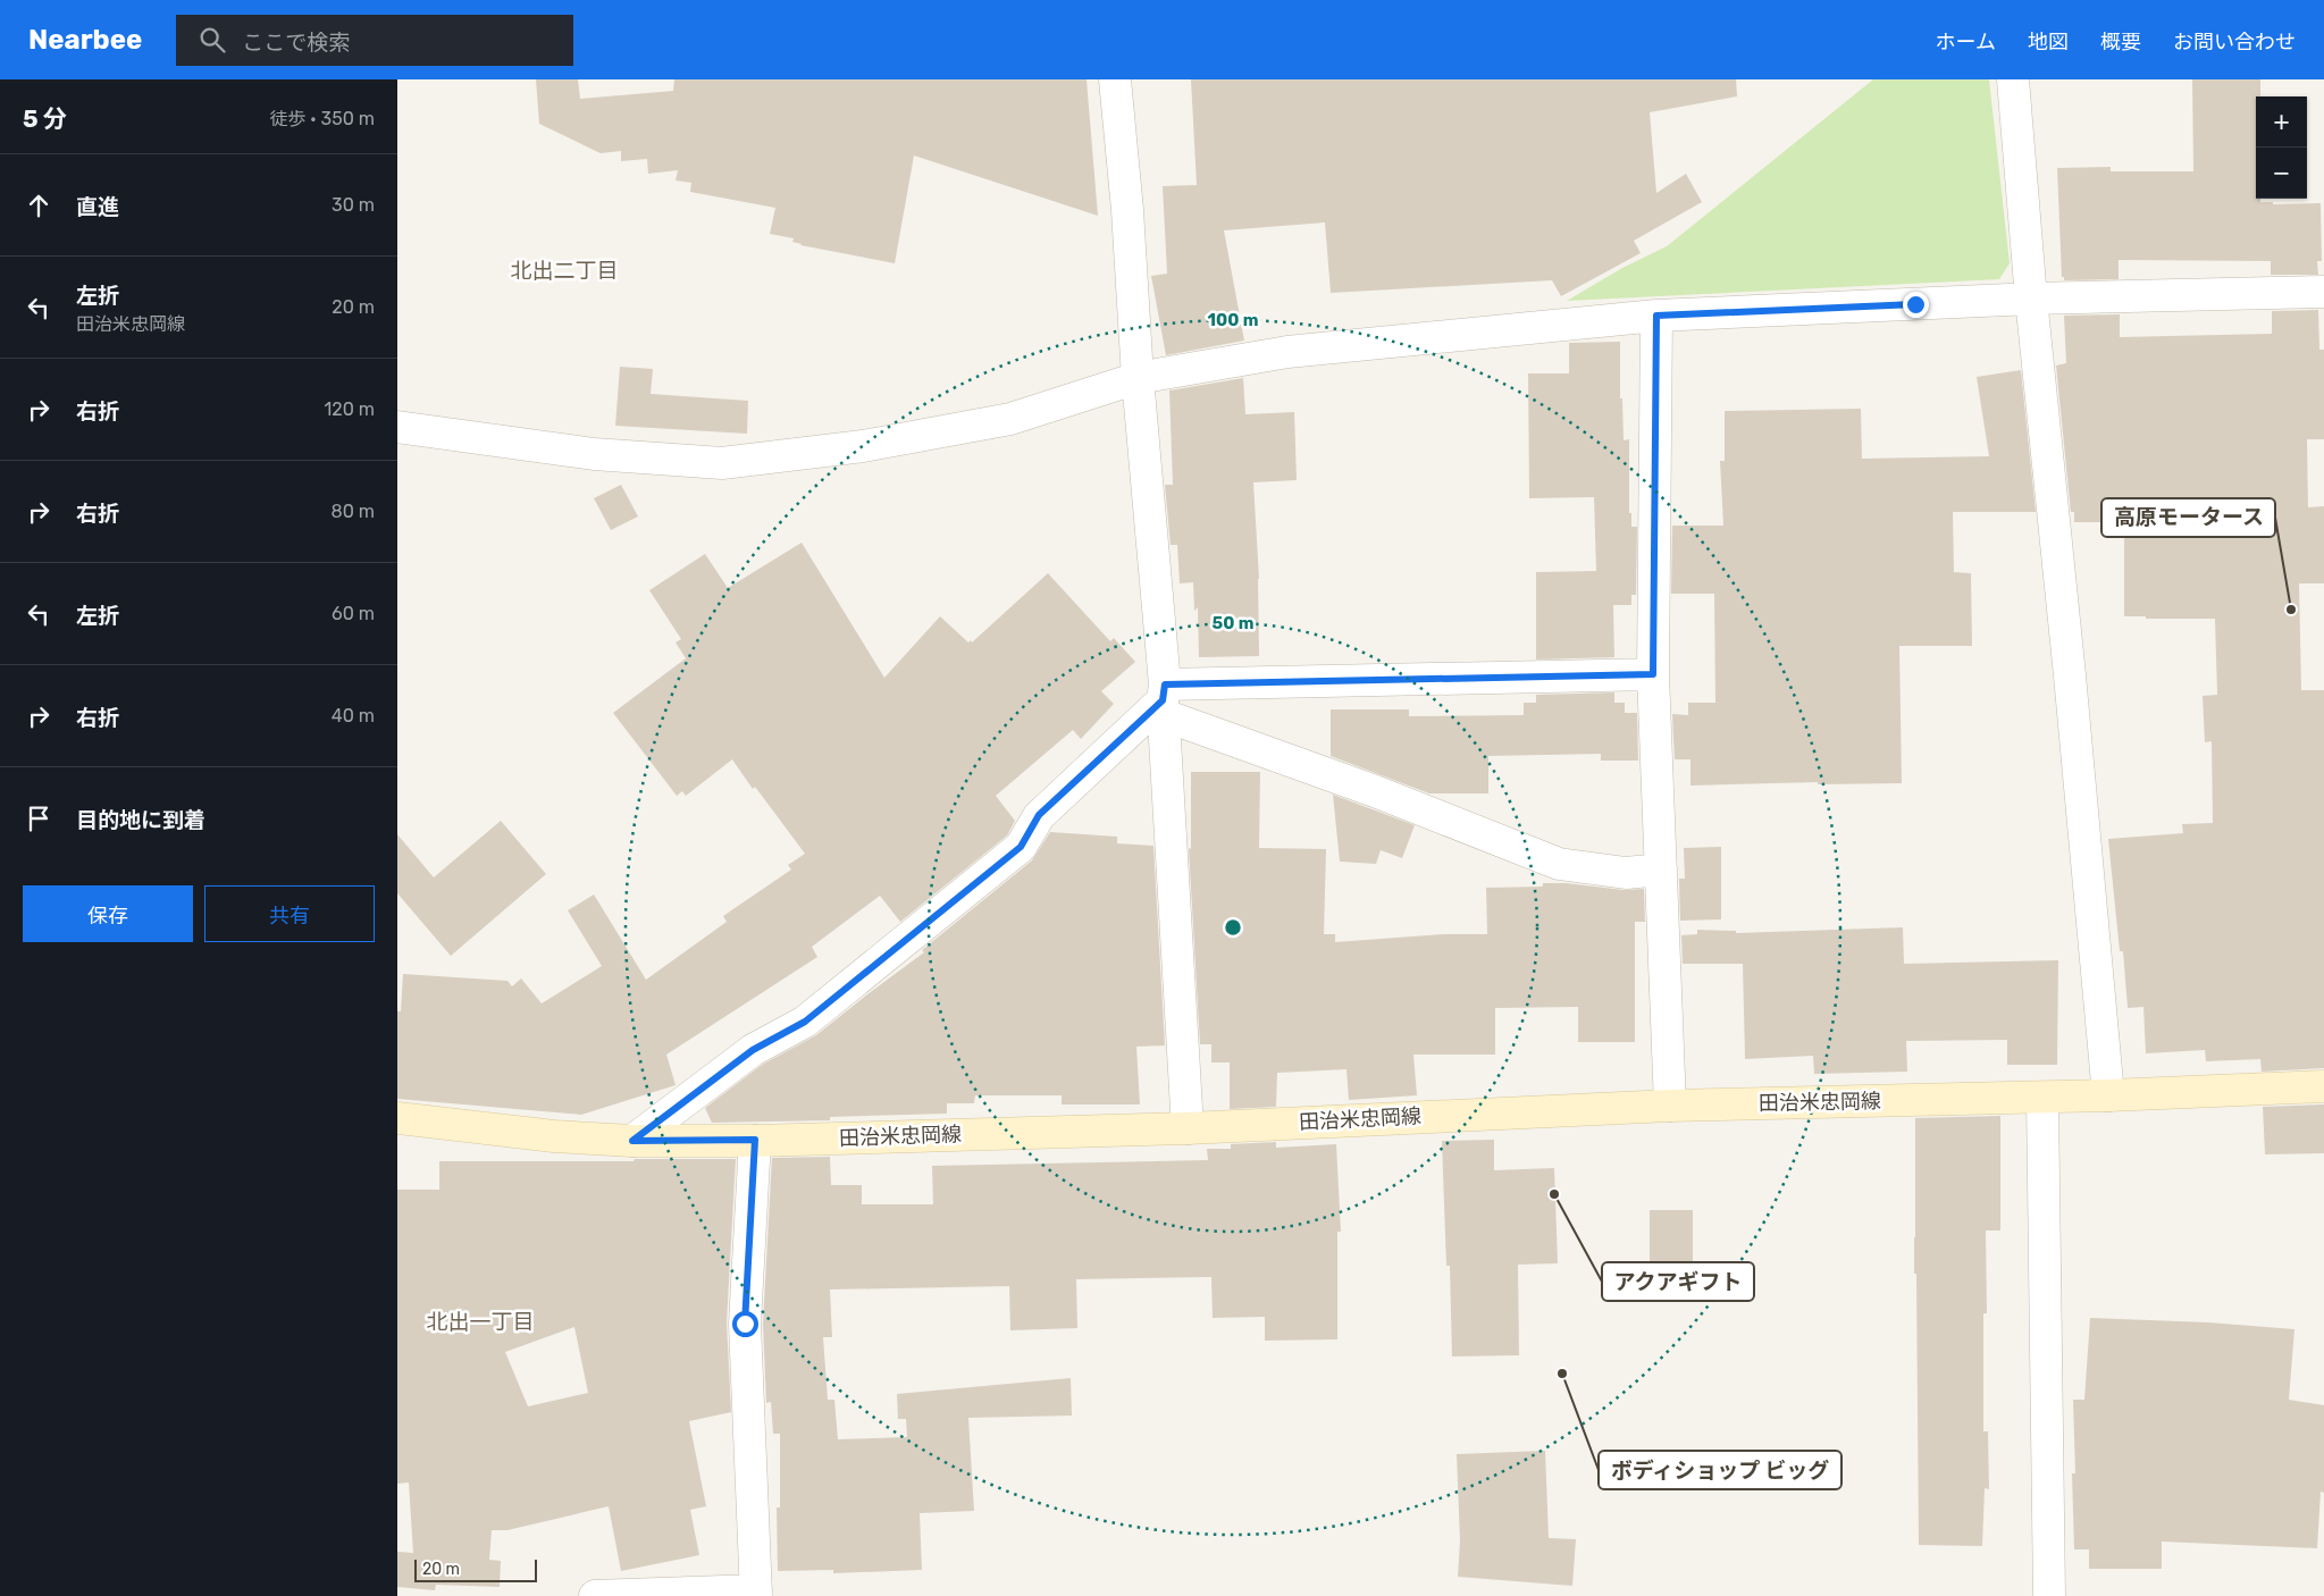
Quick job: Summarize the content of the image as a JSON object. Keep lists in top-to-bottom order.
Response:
{
  "streets": {
    "main road": ["田治米忠岡線"]
  },
  "districts": ["北出二丁目", "北出一丁目"],
  "places": ["高原モータース", "アクアギフト", "ボディショップ ビッグ"],
  "scale_bar": "20 m",
  "page": {
    "header": "Nearbee",
    "search": "ここで検索",
    "nav": [
      "ホーム",
      "地図",
      "概要",
      "お問い合わせ"
    ],
    "heading": ["5 分", "徒歩 · 350 m"],
    "map_buttons": ["+", "−"],
    "list": [
      ["直進", "30 m"],
      ["左折", "田治米忠岡線", "20 m"],
      ["右折", "120 m"],
      ["右折", "80 m"],
      ["左折", "60 m"],
      ["右折", "40 m"],
      "目的地に到着"
    ],
    "buttons": ["保存", "共有"],
    "scale": "20 m"
  },
  "rings": ["100 m", "50 m"]
}
